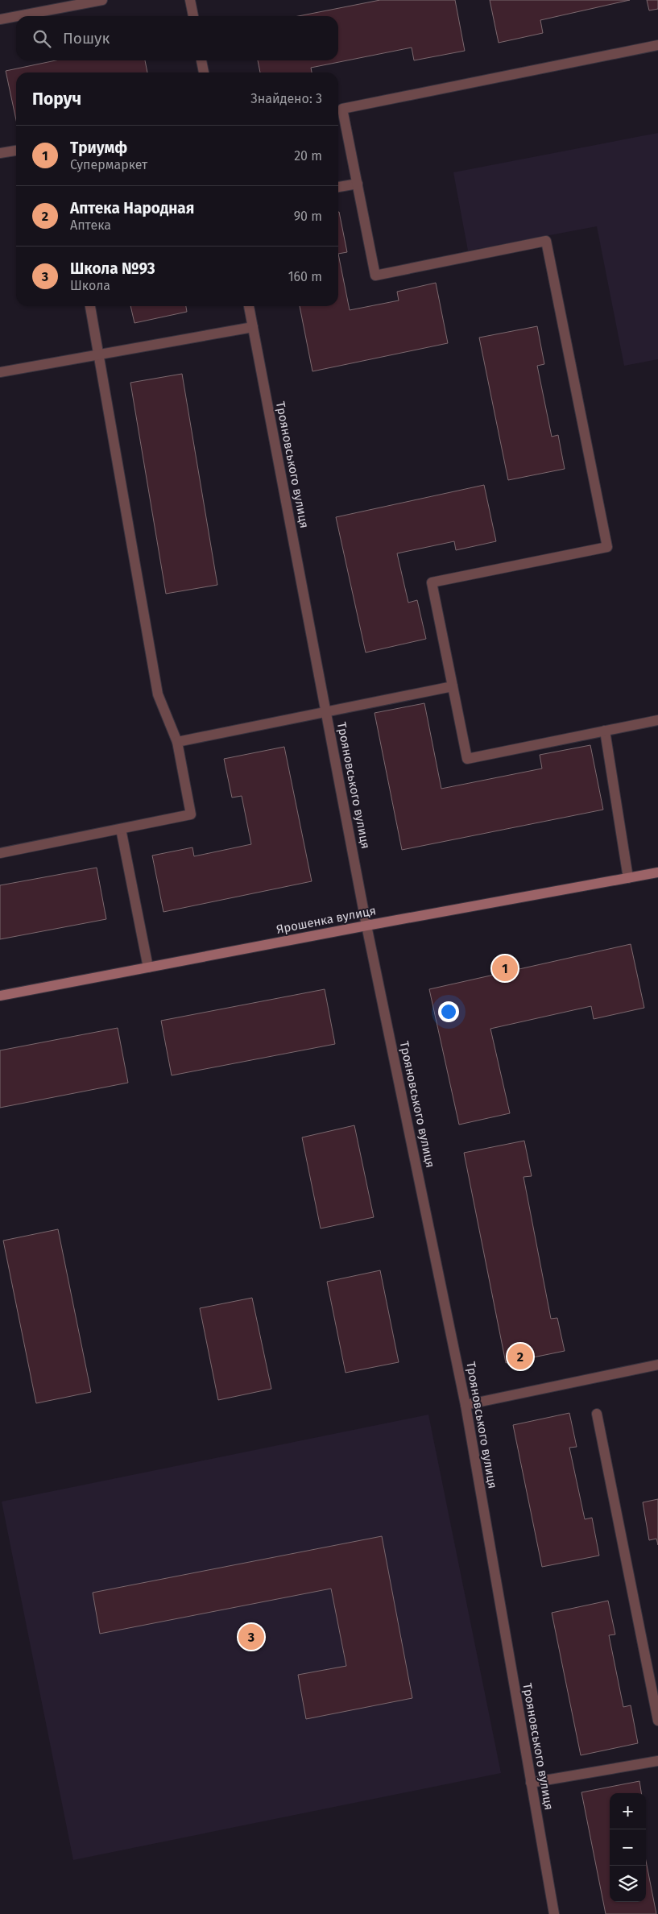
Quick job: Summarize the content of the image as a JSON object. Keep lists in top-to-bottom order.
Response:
{
  "streets": {
    "street": ["Трояновського вулиця", "Ярошенка вулиця"]
  },
  "crossings": [
    ["Трояновського вулиця", "Ярошенка вулиця"]
  ],
  "page": {
    "search": "Пошук",
    "heading": ["Поруч", "Знайдено: 3"],
    "list": [
      {
        "mark": "1",
        "name": "Триумф",
        "note": "Супермаркет",
        "value": "20 m"
      },
      {
        "mark": "2",
        "name": "Аптека Народная",
        "note": "Аптека",
        "value": "90 m"
      },
      {
        "mark": "3",
        "name": "Школа №93",
        "note": "Школа",
        "value": "160 m"
      }
    ],
    "pins": ["1", "2", "3"],
    "map_buttons": ["+", "−"]
  }
}
